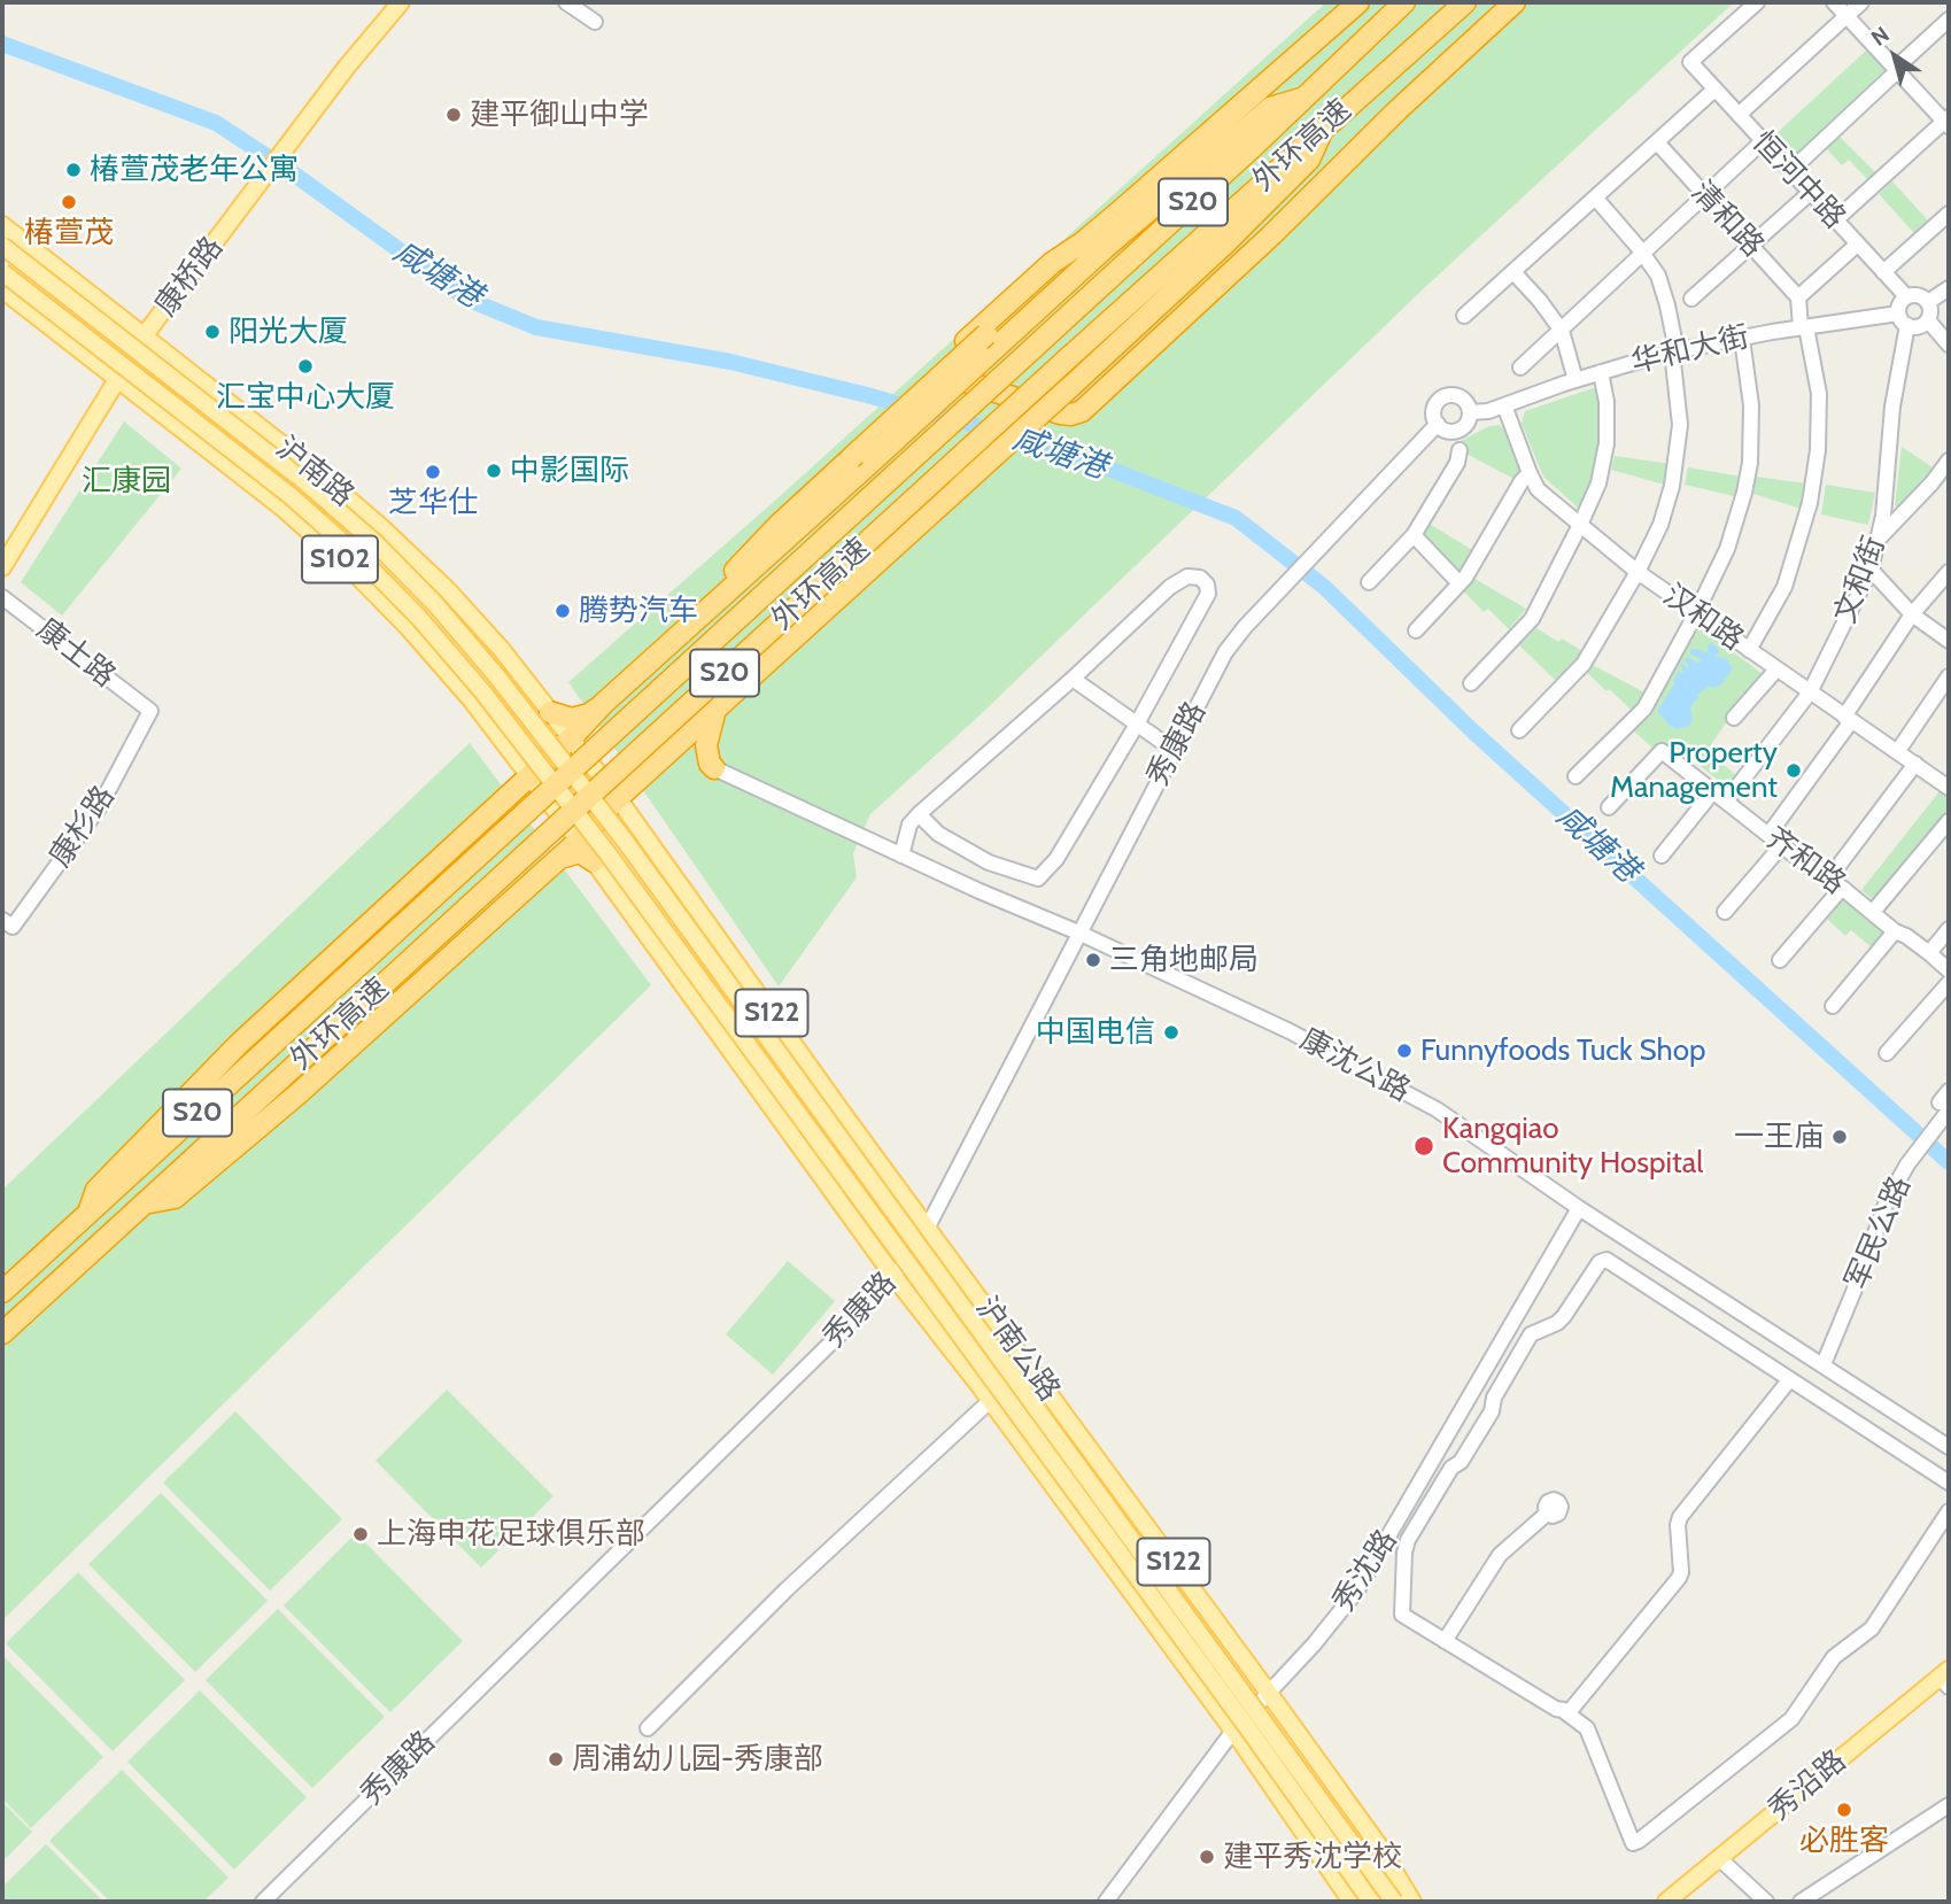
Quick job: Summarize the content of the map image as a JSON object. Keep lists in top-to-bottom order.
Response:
{
  "streets": {
    "highway": ["外环高速", "S20"],
    "main road": [
      "康桥路",
      "沪南路",
      "S102",
      "S122",
      "沪南公路",
      "秀沿路"
    ],
    "street": [
      "恒河中路",
      "清和路",
      "华和大街",
      "文和街",
      "汉和路",
      "康士路",
      "秀康路",
      "康杉路",
      "齐和路",
      "康沈公路",
      "军民公路",
      "秀沈路"
    ]
  },
  "crossings": [
    ["恒河中路", "华和大街"],
    ["恒河中路", "文和街"],
    ["康桥路", "沪南路"],
    ["华和大街", "文和街"],
    ["华和大街", "汉和路"],
    ["华和大街", "秀康路"],
    ["沪南路", "沪南公路"],
    ["文和街", "汉和路"],
    ["文和街", "齐和路"],
    ["康士路", "康杉路"],
    ["秀康路", "康沈公路"],
    ["秀康路", "沪南公路"],
    ["康沈公路", "军民公路"],
    ["康沈公路", "秀沈路"],
    ["沪南公路", "秀沈路"]
  ],
  "water": ["咸塘港"],
  "parks": ["汇康园"],
  "places": [
    "建平御山中学",
    "椿萱茂老年公寓",
    "椿萱茂",
    "阳光大厦",
    "汇宝中心大厦",
    "中影国际",
    "芝华仕",
    "腾势汽车",
    "Property Management",
    "三角地邮局",
    "中国电信",
    "Funnyfoods Tuck Shop",
    "一王庙",
    "Kangqiao Community Hospital",
    "上海申花足球俱乐部",
    "周浦幼儿园-秀康部",
    "必胜客",
    "建平秀沈学校"
  ],
  "north": "top left"
}
